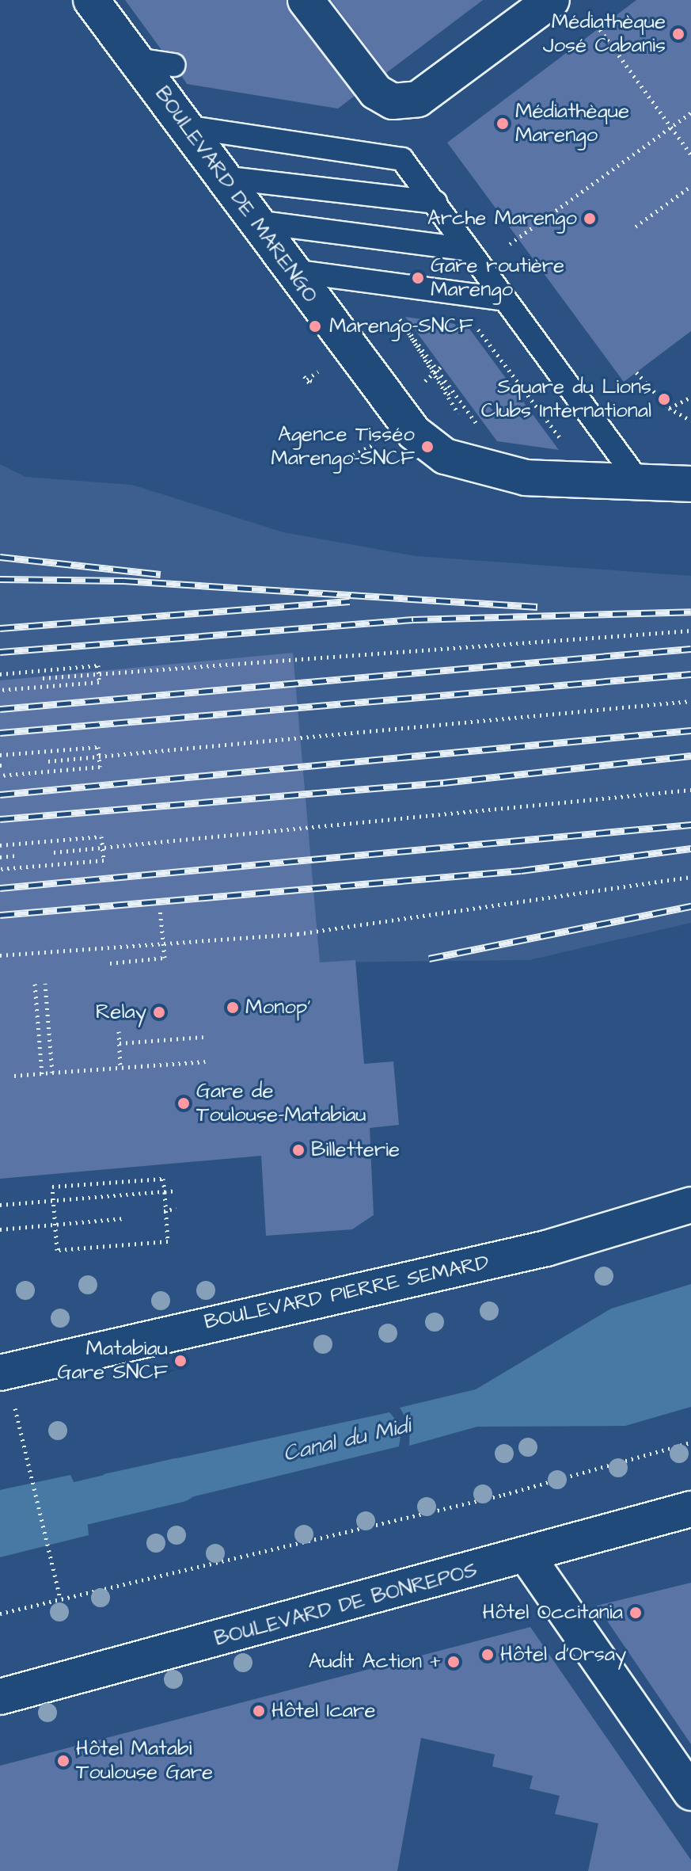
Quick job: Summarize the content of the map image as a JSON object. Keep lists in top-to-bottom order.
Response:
{
  "streets": {
    "main road": ["BOULEVARD DE MARENGO", "BOULEVARD PIERRE SEMARD", "BOULEVARD DE BONREPOS"]
  },
  "water": ["Canal du Midi"],
  "places": [
    "Médiathèque José Cabanis",
    "Médiathèque Marengo",
    "Arche Marengo",
    "Gare routière Marengo",
    "Marengo-SNCF",
    "Square du Lions Clubs International",
    "Agence Tisséo Marengo-SNCF",
    "Monop'",
    "Relay",
    "Gare de Toulouse-Matabiau",
    "Billetterie",
    "Matabiau Gare SNCF",
    "Hôtel Occitania",
    "Hôtel d'Orsay",
    "Audit Action +",
    "Hôtel Icare",
    "Hôtel Matabi Toulouse Gare"
  ]
}
